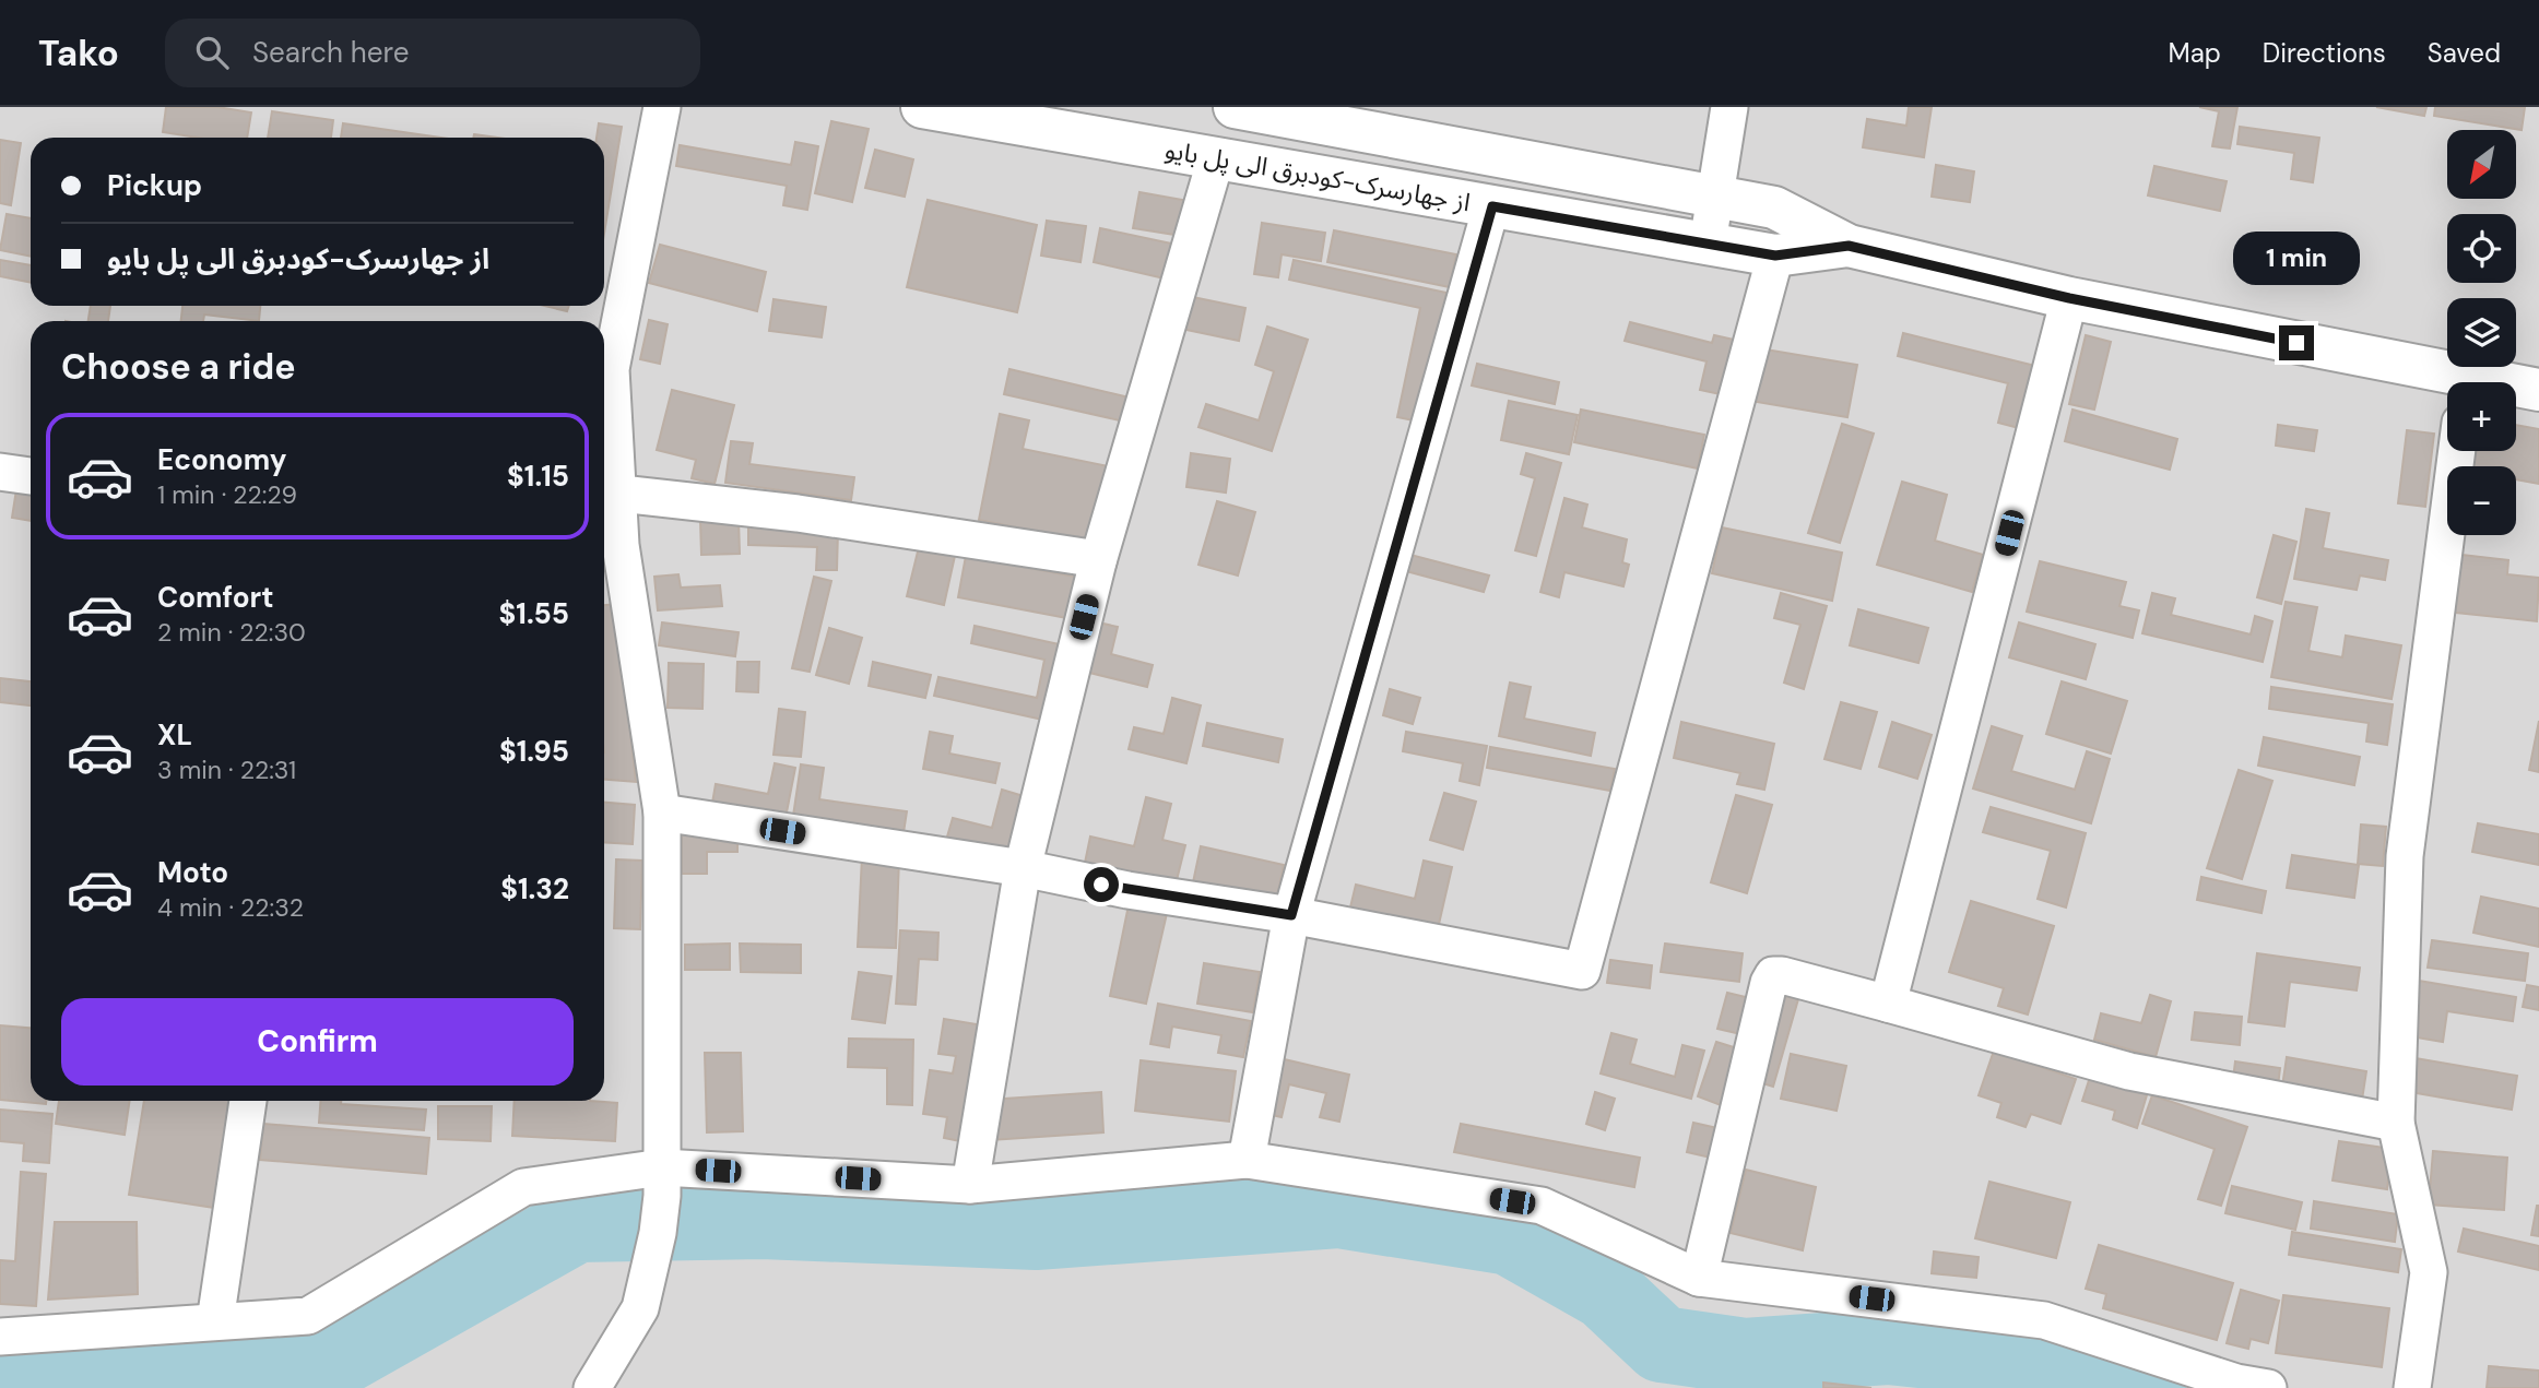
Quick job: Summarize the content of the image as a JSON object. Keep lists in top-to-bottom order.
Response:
{
  "streets": {
    "street": ["از جهارسرک-کودبرق الی پل بایو"]
  },
  "north": "bottom left",
  "page": {
    "header": "Tako",
    "search": "Search here",
    "nav": ["Map", "Directions", "Saved"],
    "map_buttons": ["+", "−"],
    "banner": ["Pickup", "از جهارسرک-کودبرق الی پل بایو"],
    "bubble": "1 min",
    "heading": "Choose a ride",
    "list": [
      {
        "name": "Economy",
        "note": "1 min · 22:29",
        "value": "$1.15"
      },
      {
        "name": "Comfort",
        "note": "2 min · 22:30",
        "value": "$1.55"
      },
      {
        "name": "XL",
        "note": "3 min · 22:31",
        "value": "$1.95"
      },
      {
        "name": "Moto",
        "note": "4 min · 22:32",
        "value": "$1.32"
      }
    ],
    "buttons": "Confirm"
  }
}
